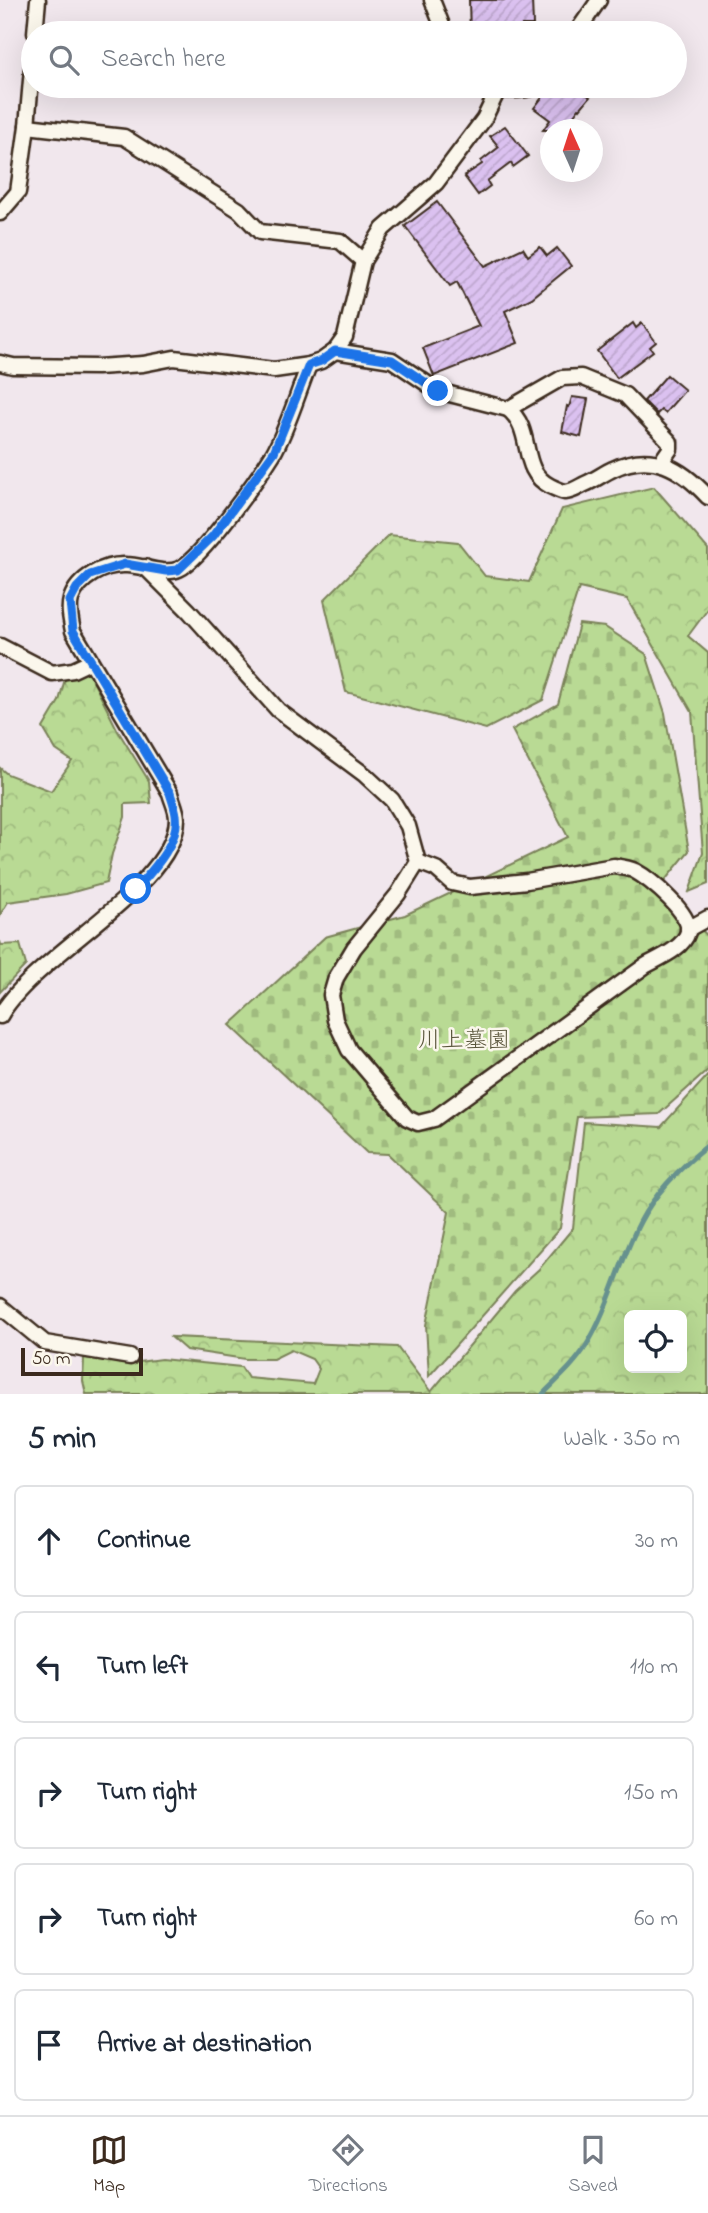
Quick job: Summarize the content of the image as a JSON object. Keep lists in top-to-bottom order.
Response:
{
  "parks": ["川上墓園"],
  "scale_bar": "50 m",
  "north": "top",
  "page": {
    "search": "Search here",
    "scale": "50 m",
    "heading": ["5 min", "Walk · 350 m"],
    "list": [
      ["Continue", "30 m"],
      ["Turn left", "110 m"],
      ["Turn right", "150 m"],
      ["Turn right", "60 m"],
      "Arrive at destination"
    ],
    "nav": ["Map", "Directions", "Saved"]
  }
}
